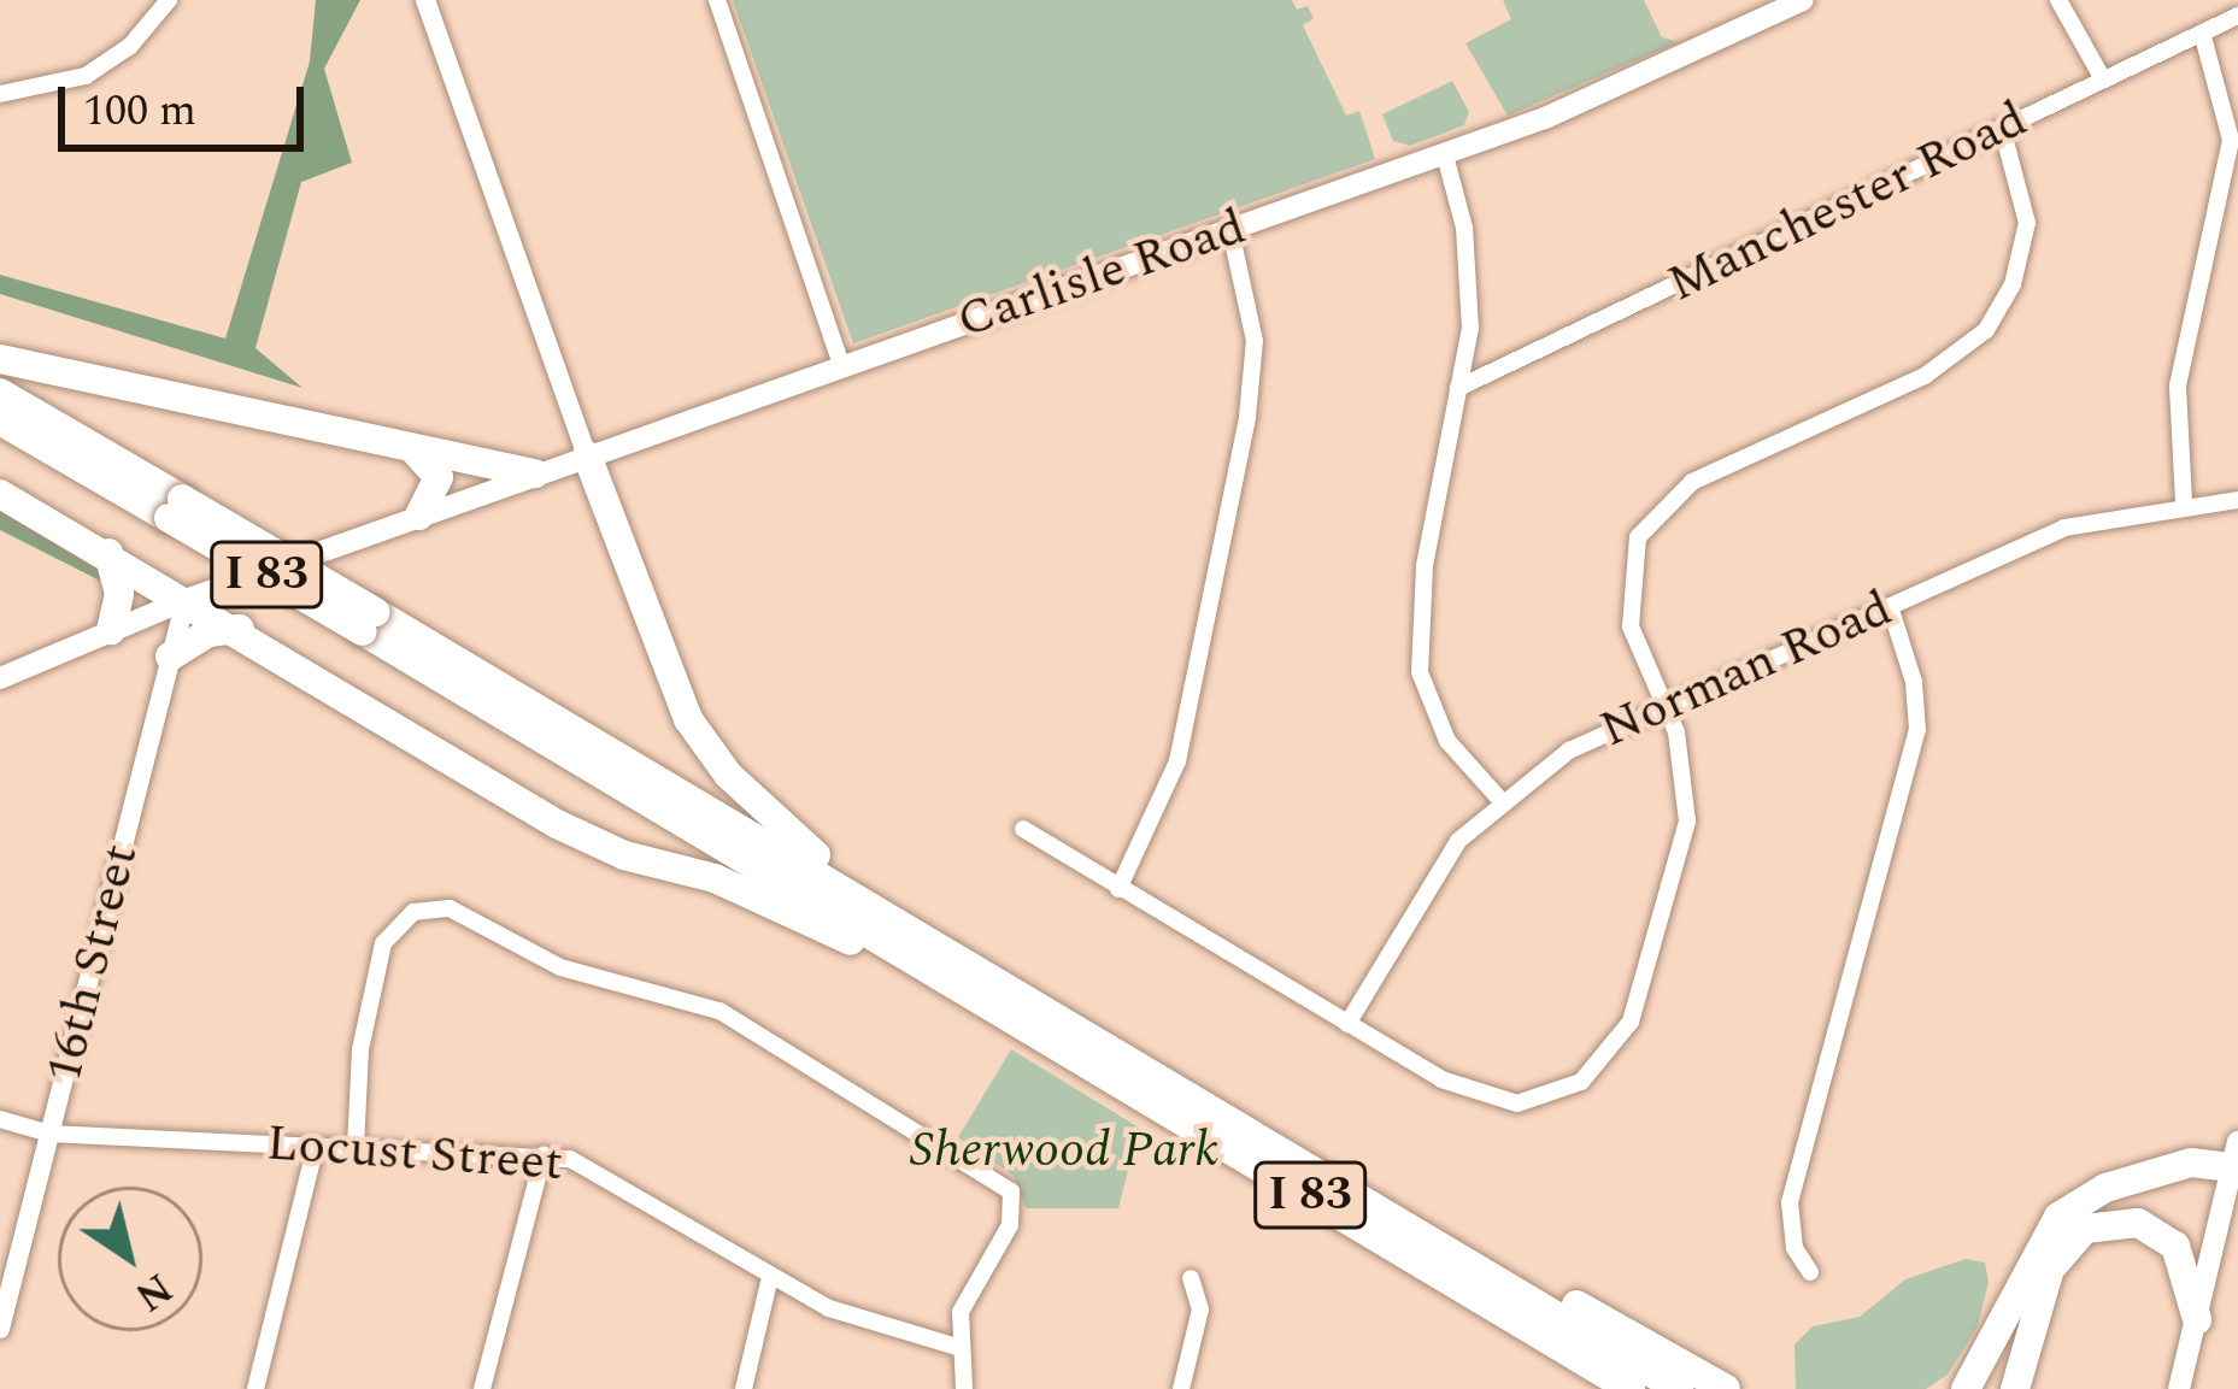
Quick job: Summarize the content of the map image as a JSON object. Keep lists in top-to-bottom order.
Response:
{
  "streets": {
    "highway": ["I 83"],
    "main road": ["Carlisle Road"],
    "street": [
      "Manchester Road",
      "Norman Road",
      "16th Street",
      "Locust Street"
    ]
  },
  "crossings": [
    ["Carlisle Road", "16th Street"],
    ["16th Street", "Locust Street"]
  ],
  "parks": ["Sherwood Park"],
  "scale_bar": "100 m",
  "north": "bottom right"
}
